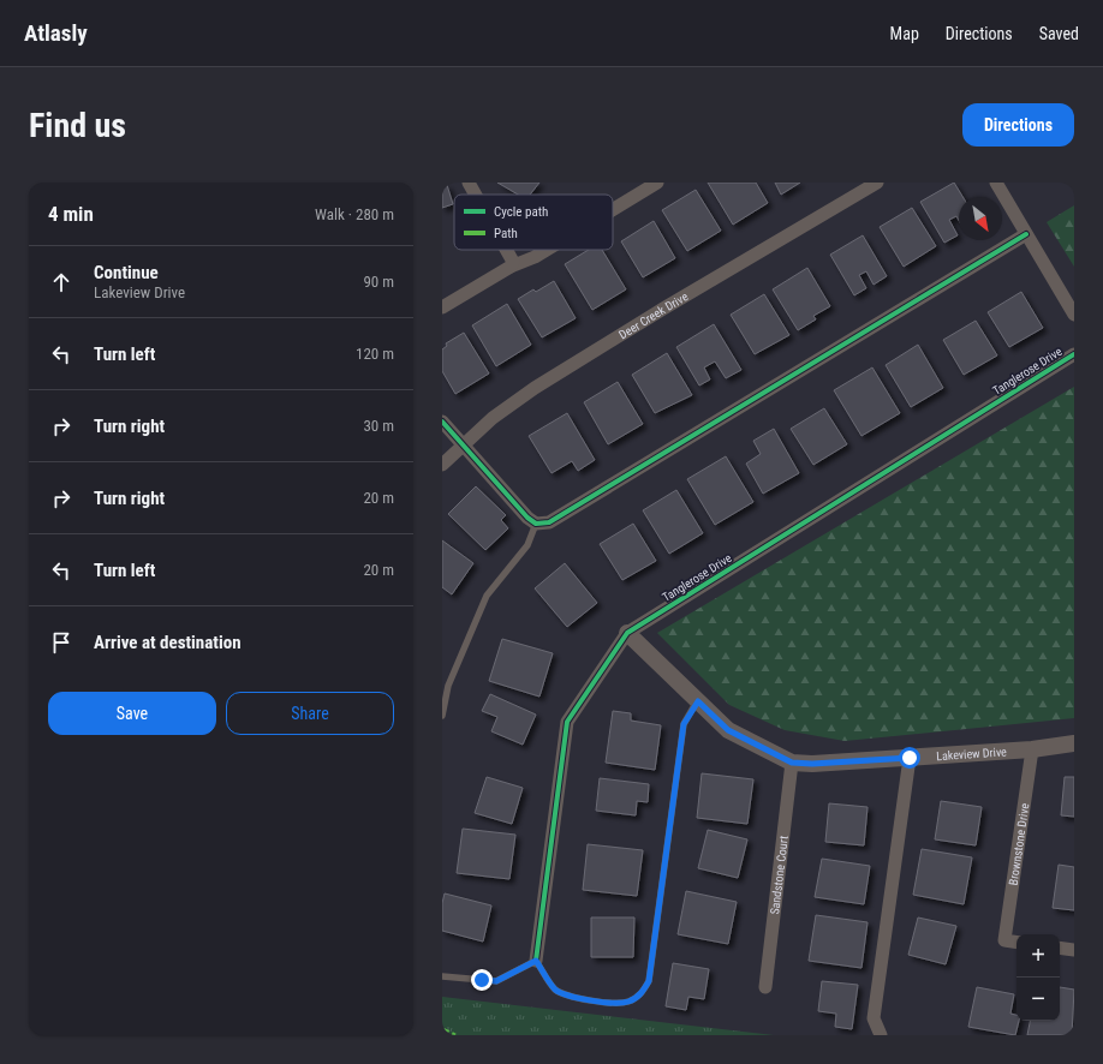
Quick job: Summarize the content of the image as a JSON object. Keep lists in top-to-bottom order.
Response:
{
  "streets": {
    "street": [
      "Deer Creek Drive",
      "Tanglerose Drive",
      "Lakeview Drive",
      "Brownstone Drive",
      "Sandstone Court"
    ]
  },
  "crossings": [
    ["Tanglerose Drive", "Lakeview Drive"],
    ["Lakeview Drive", "Brownstone Drive"],
    ["Lakeview Drive", "Sandstone Court"]
  ],
  "legend": ["Cycle path", "Path"],
  "north": "bottom right",
  "page": {
    "header": "Atlasly",
    "nav": ["Map", "Directions", "Saved"],
    "buttons": [
      "Directions",
      ["Save", "Share"]
    ],
    "title": "Find us",
    "heading": ["4 min", "Walk · 280 m"],
    "list": [
      ["Continue", "Lakeview Drive", "90 m"],
      ["Turn left", "120 m"],
      ["Turn right", "30 m"],
      ["Turn right", "20 m"],
      ["Turn left", "20 m"],
      "Arrive at destination"
    ],
    "map_buttons": ["+", "−"]
  }
}
